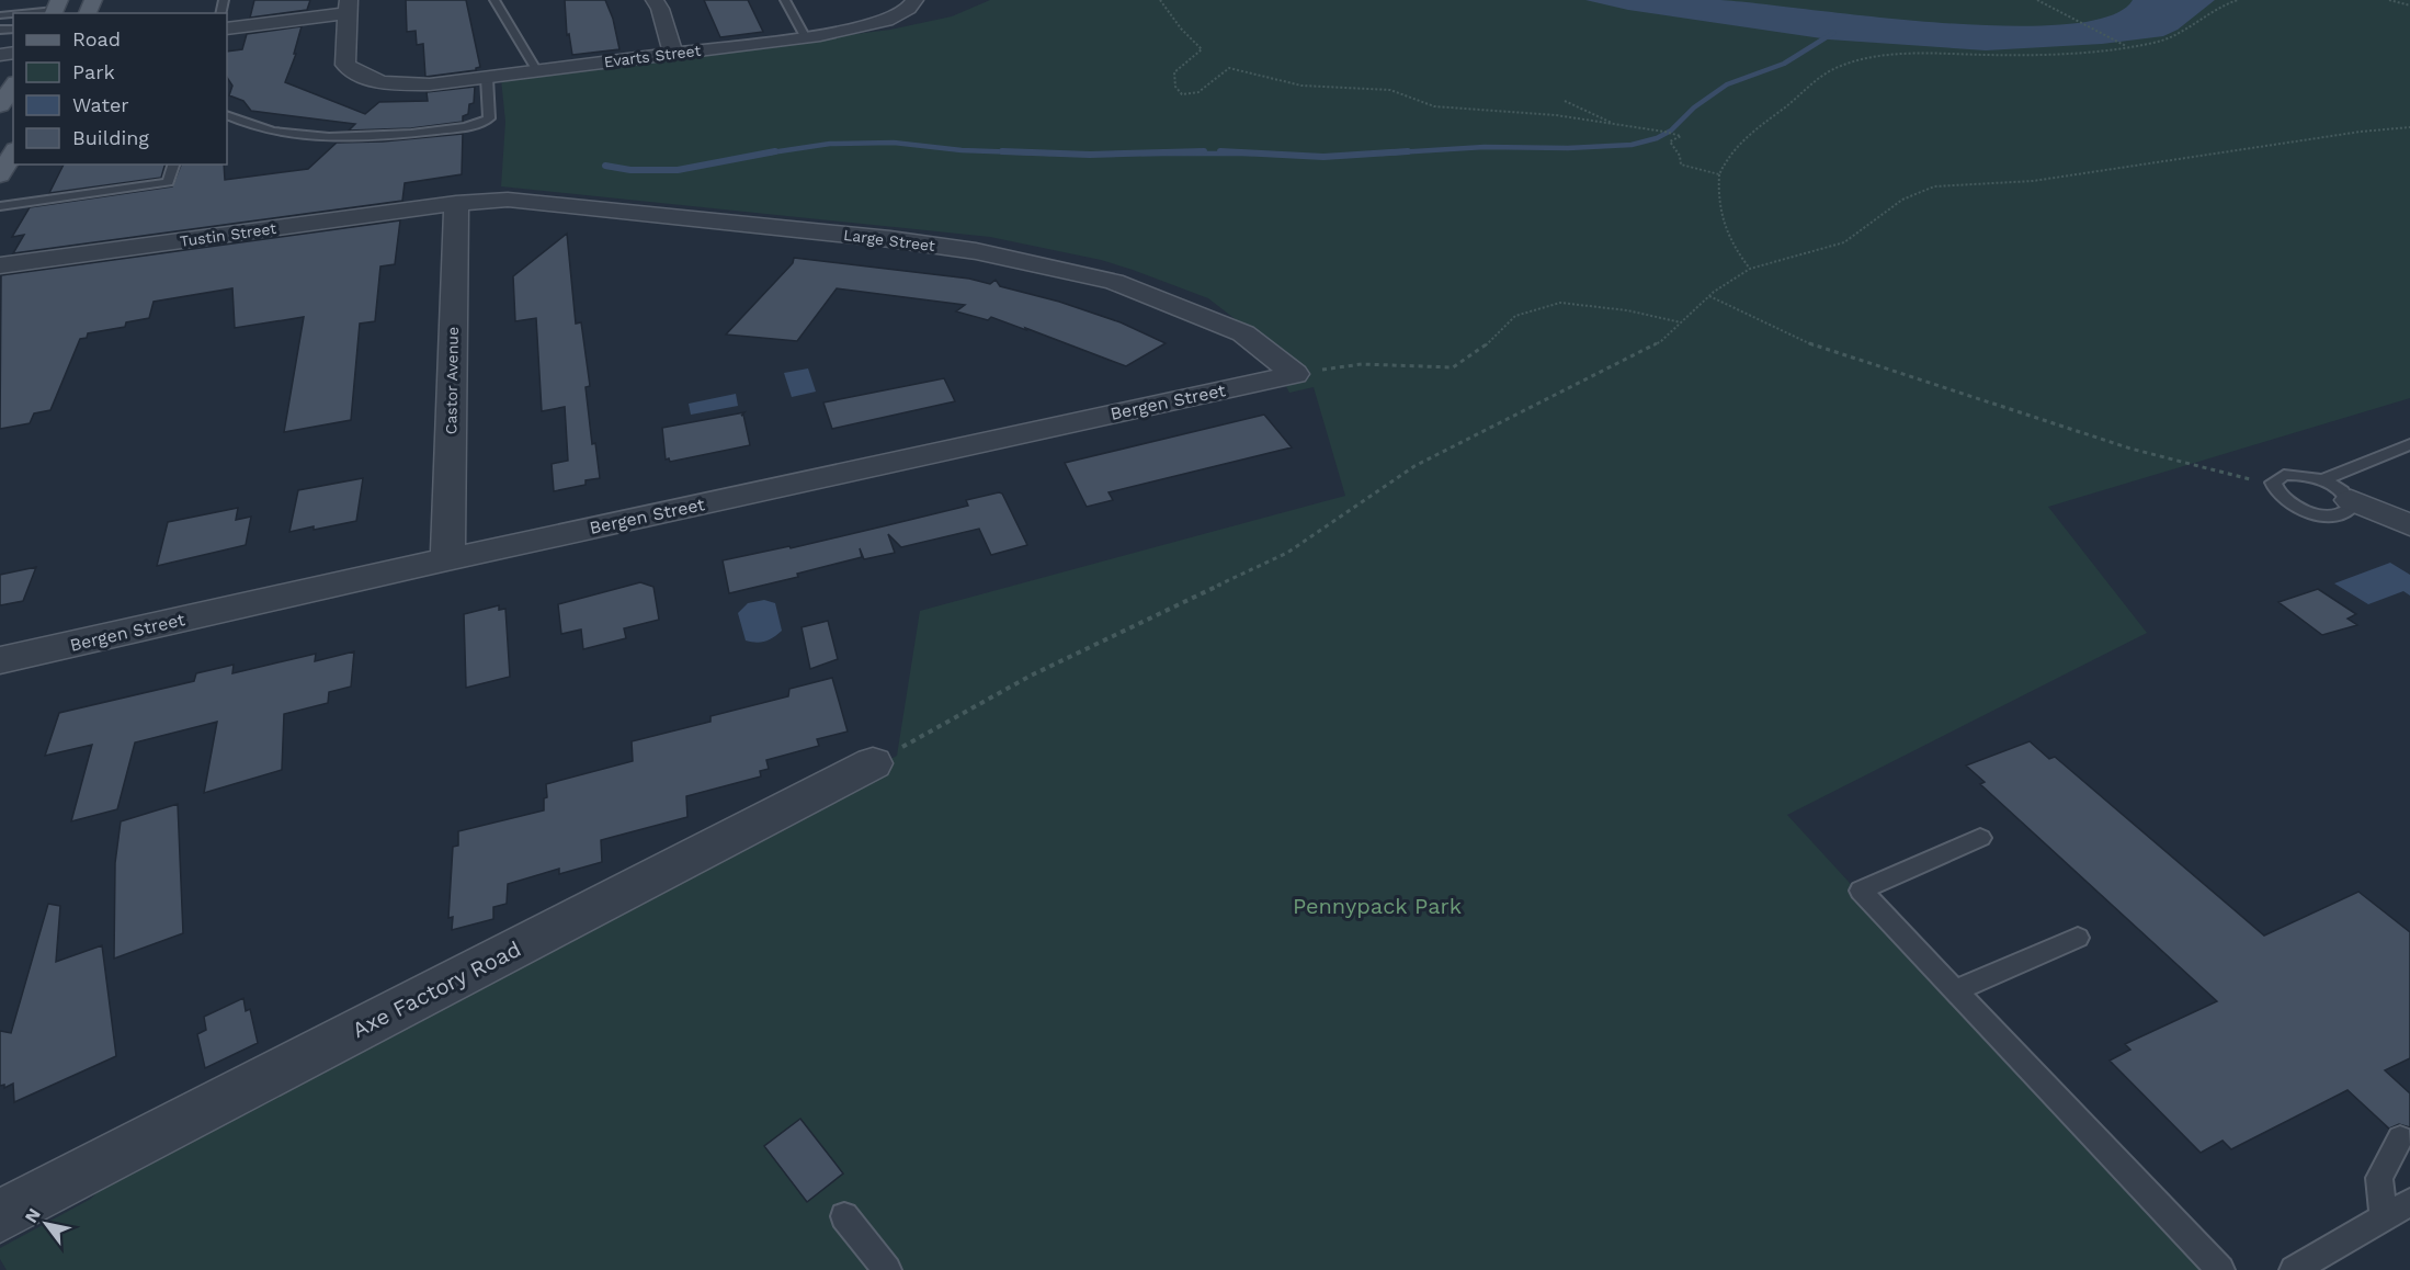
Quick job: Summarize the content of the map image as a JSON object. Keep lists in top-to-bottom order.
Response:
{
  "streets": {
    "street": [
      "Evarts Street",
      "Tustin Street",
      "Large Street",
      "Castor Avenue",
      "Bergen Street",
      "Axe Factory Road"
    ]
  },
  "crossings": [
    ["Tustin Street", "Large Street"],
    ["Tustin Street", "Castor Avenue"],
    ["Large Street", "Castor Avenue"],
    ["Large Street", "Bergen Street"],
    ["Castor Avenue", "Bergen Street"]
  ],
  "parks": ["Pennypack Park"],
  "legend": [
    "Road",
    "Park",
    "Water",
    "Building"
  ],
  "north": "top left"
}
